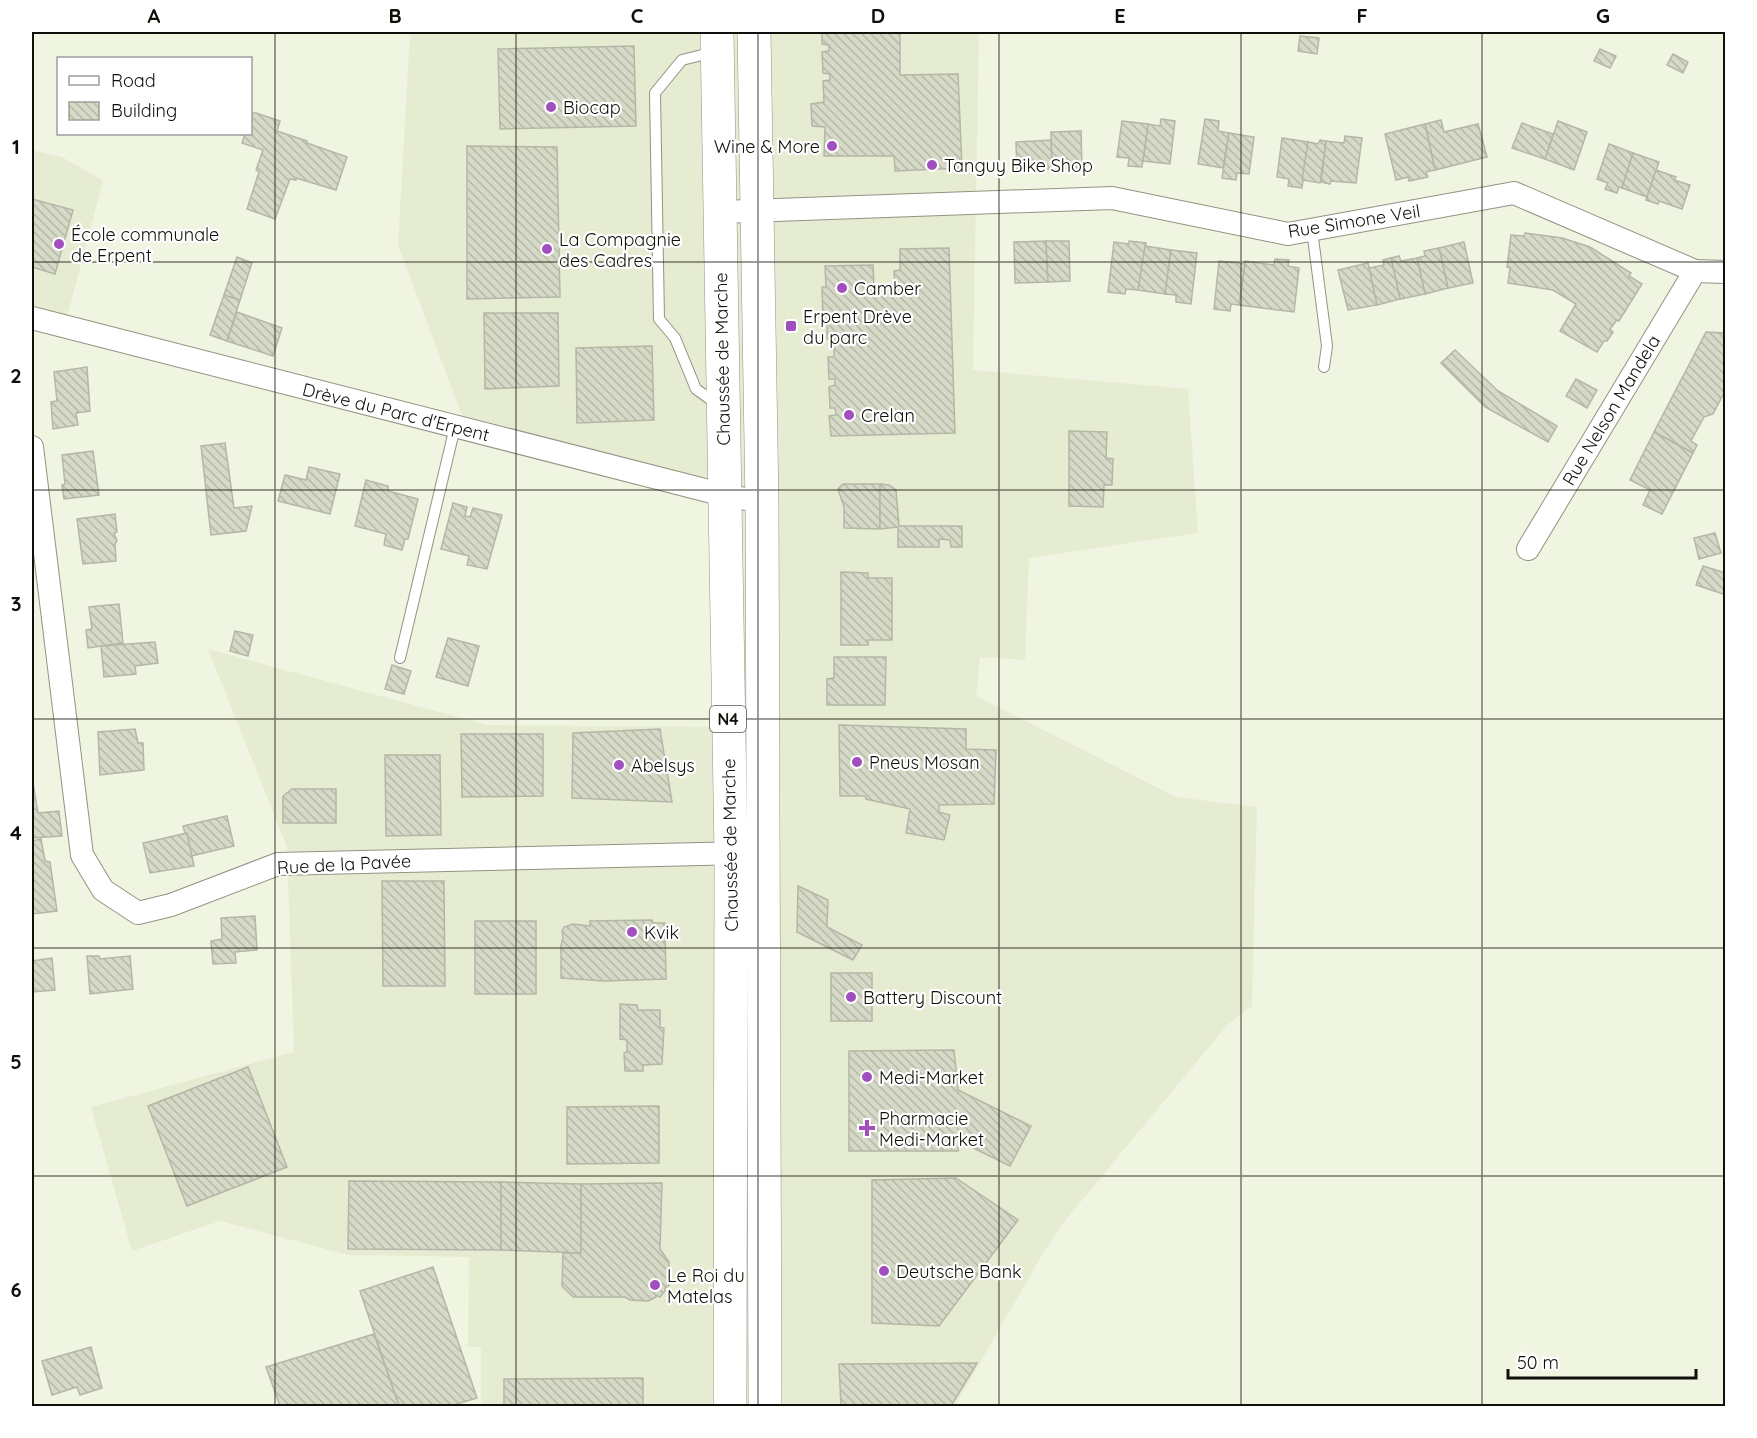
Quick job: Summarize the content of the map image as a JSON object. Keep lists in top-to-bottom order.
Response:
{
  "streets": {
    "main road": ["Chaussée de Marche", "N4"],
    "street": [
      "Rue Simone Veil",
      "Rue Nelson Mandela",
      "Drève du Parc d'Erpent",
      "Rue de la Pavée"
    ]
  },
  "crossings": [
    ["Rue Simone Veil", "Chaussée de Marche"],
    ["Rue Simone Veil", "Rue Nelson Mandela"],
    ["Chaussée de Marche", "Drève du Parc d'Erpent"],
    ["Chaussée de Marche", "Rue de la Pavée"]
  ],
  "places": {
    "other": [
      "Biocap",
      "Wine & More",
      "Tanguy Bike Shop",
      "École communale de Erpent",
      "La Compagnie des Cadres",
      "Camber",
      "Crelan",
      "Pneus Mosan",
      "Abelsys",
      "Kvik",
      "Battery Discount",
      "Medi-Market",
      "Deutsche Bank",
      "Le Roi du Matelas"
    ],
    "transit": ["Erpent Drève du parc"],
    "health": ["Pharmacie Medi-Market"]
  },
  "legend": ["Road", "Building"],
  "scale_bar": "50 m",
  "grid": {
    "columns": [
      "A",
      "B",
      "C",
      "D",
      "E",
      "F",
      "G"
    ],
    "rows": [
      "1",
      "2",
      "3",
      "4",
      "5",
      "6"
    ]
  }
}
